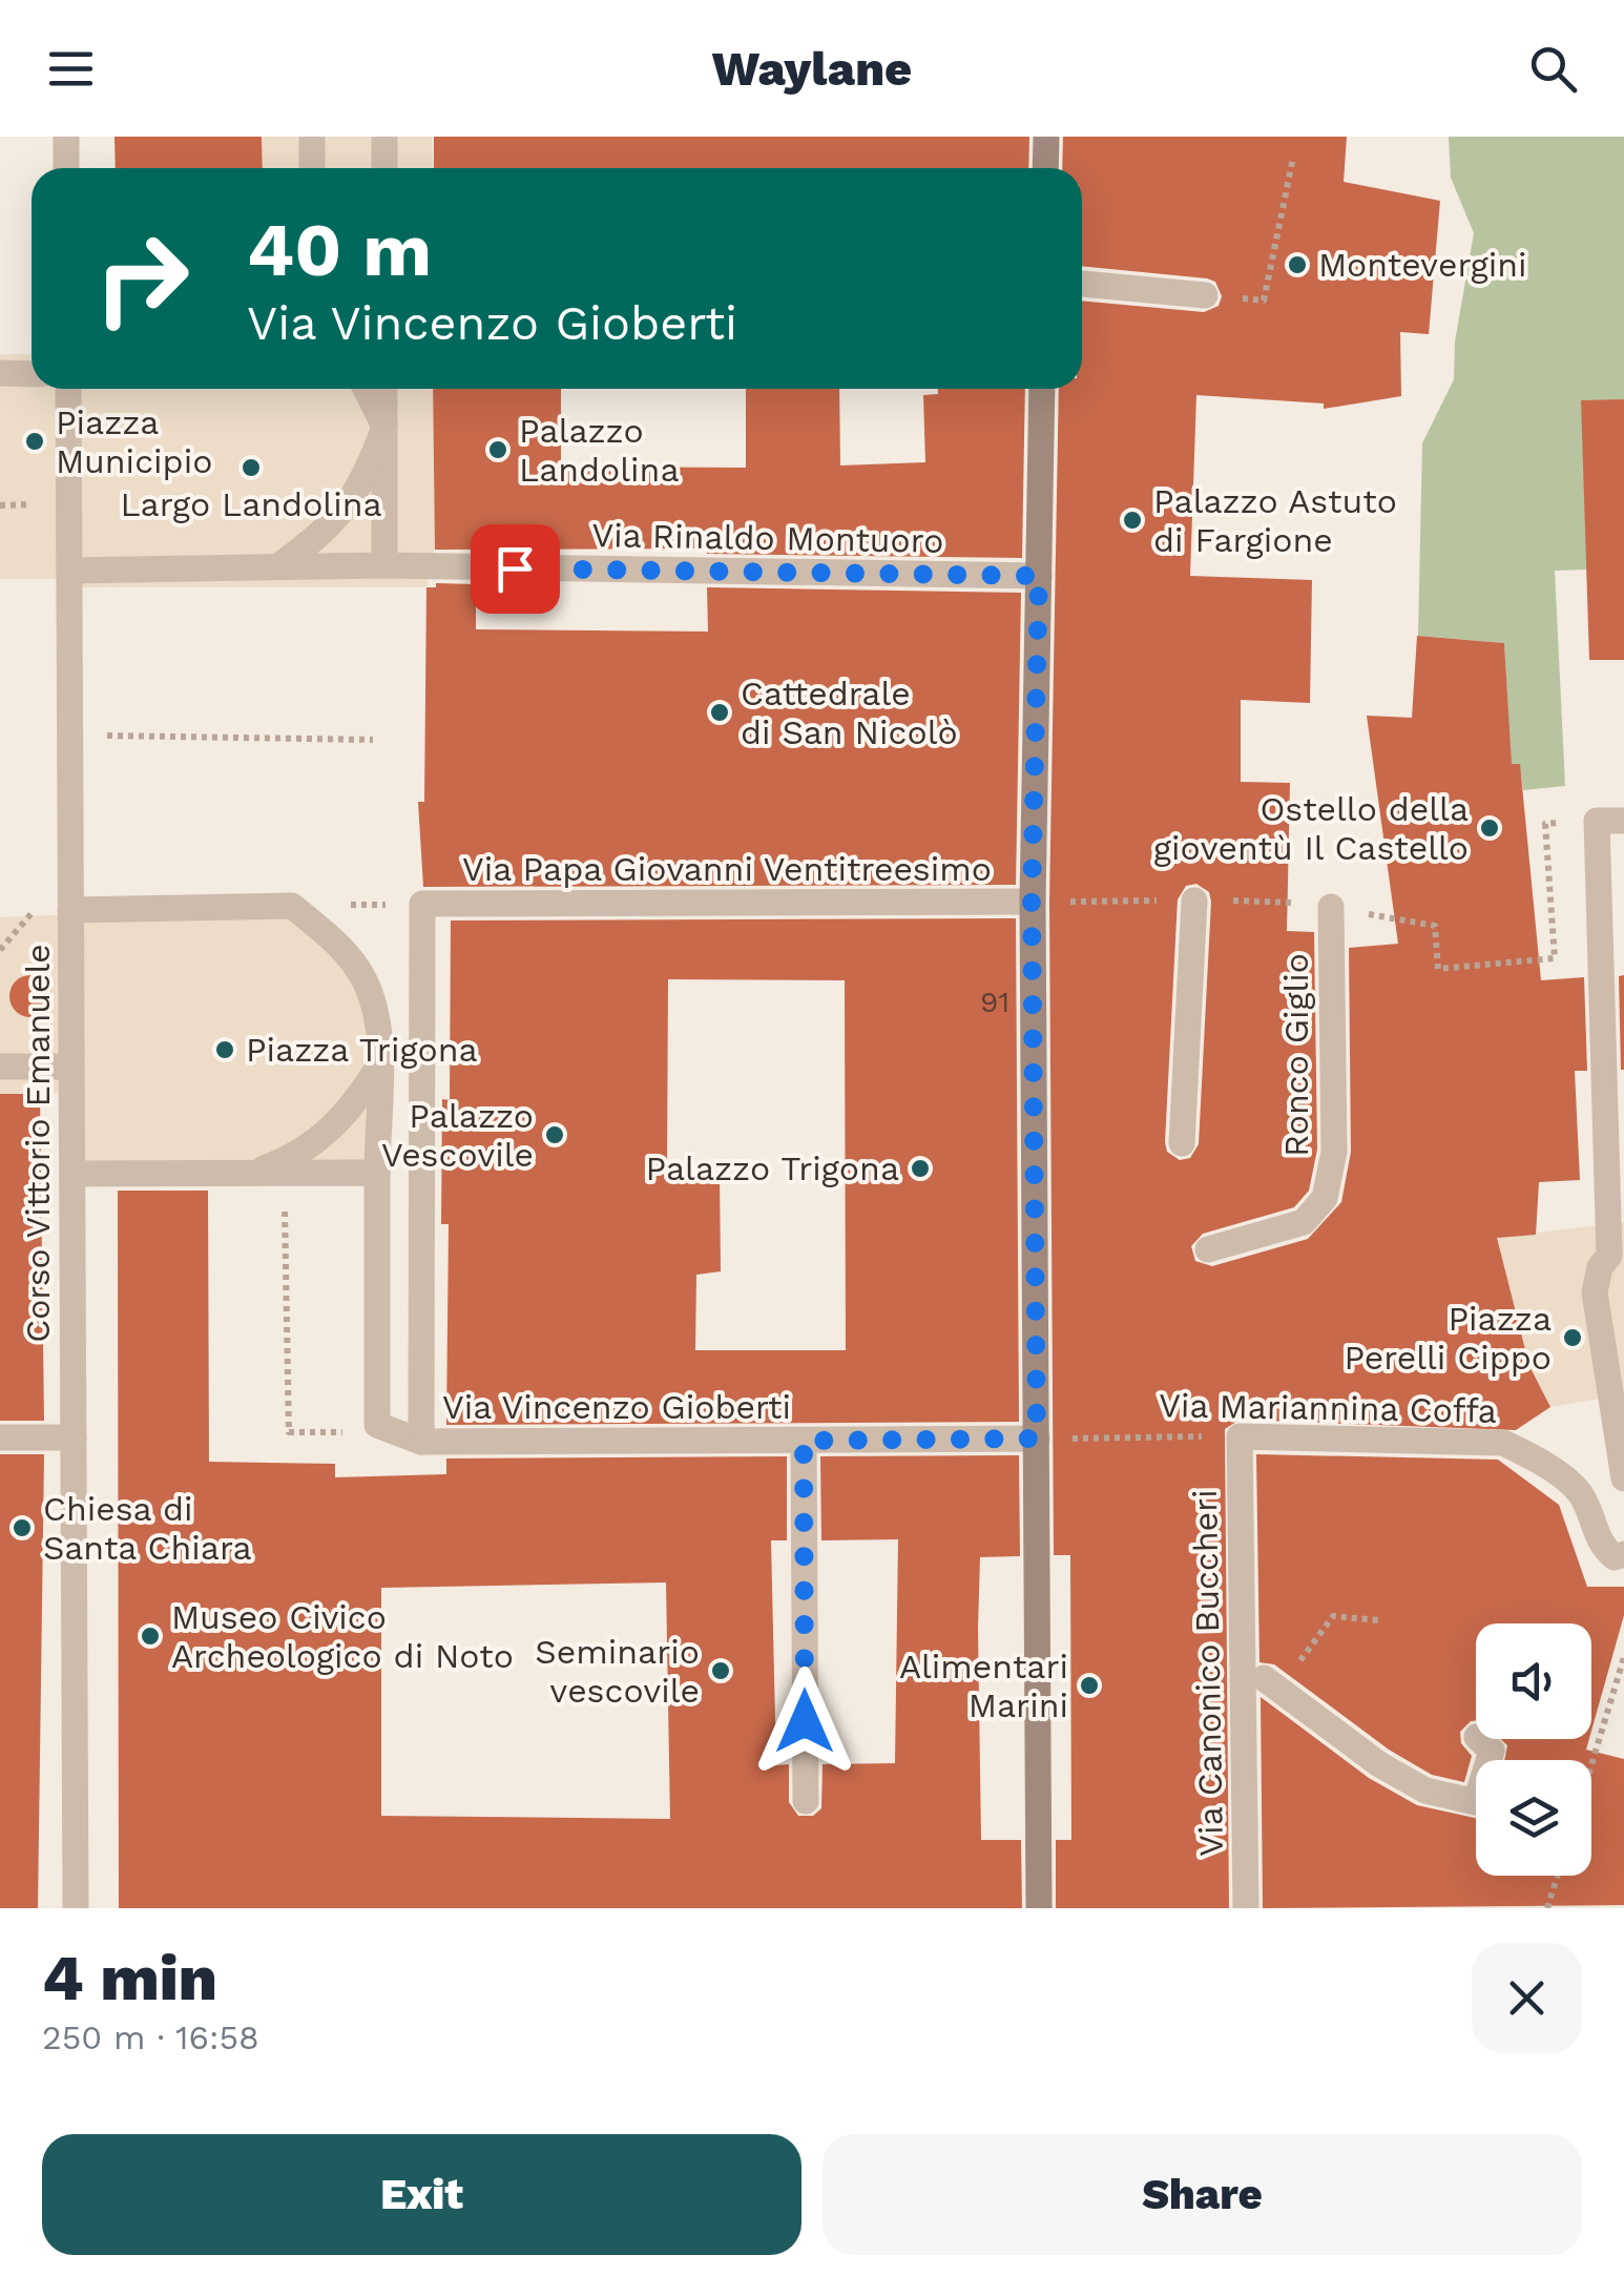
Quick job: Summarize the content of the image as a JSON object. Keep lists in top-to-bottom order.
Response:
{
  "streets": {
    "street": [
      "Via Rinaldo Montuoro",
      "Via Papa Giovanni Ventitreesimo",
      "Ronco Giglio",
      "Corso Vittorio Emanuele",
      "Via Vincenzo Gioberti",
      "Via Mariannina Coffa",
      "Via Canonico Buccheri"
    ]
  },
  "crossings": [
    ["Via Rinaldo Montuoro", "Corso Vittorio Emanuele"],
    ["Via Papa Giovanni Ventitreesimo", "Via Vincenzo Gioberti"],
    ["Via Vincenzo Gioberti", "Via Mariannina Coffa"],
    ["Via Mariannina Coffa", "Via Canonico Buccheri"]
  ],
  "places": [
    "Montevergini",
    "Piazza Municipio",
    "Palazzo Landolina",
    "Largo Landolina",
    "Palazzo Astuto di Fargione",
    "Cattedrale di San Nicolò",
    "Ostello della gioventù Il Castello",
    "Piazza Trigona",
    "Palazzo Vescovile",
    "Palazzo Trigona",
    "Piazza Perelli Cippo",
    "Chiesa di Santa Chiara",
    "Museo Civico Archeologico di Noto",
    "Seminario vescovile",
    "Alimentari Marini"
  ],
  "house_numbers": ["91"],
  "page": {
    "header": "Waylane",
    "turn": ["40 m", "Via Vincenzo Gioberti"],
    "heading": ["4 min", "250 m · 16:58"],
    "buttons": ["Exit", "Share"]
  }
}
